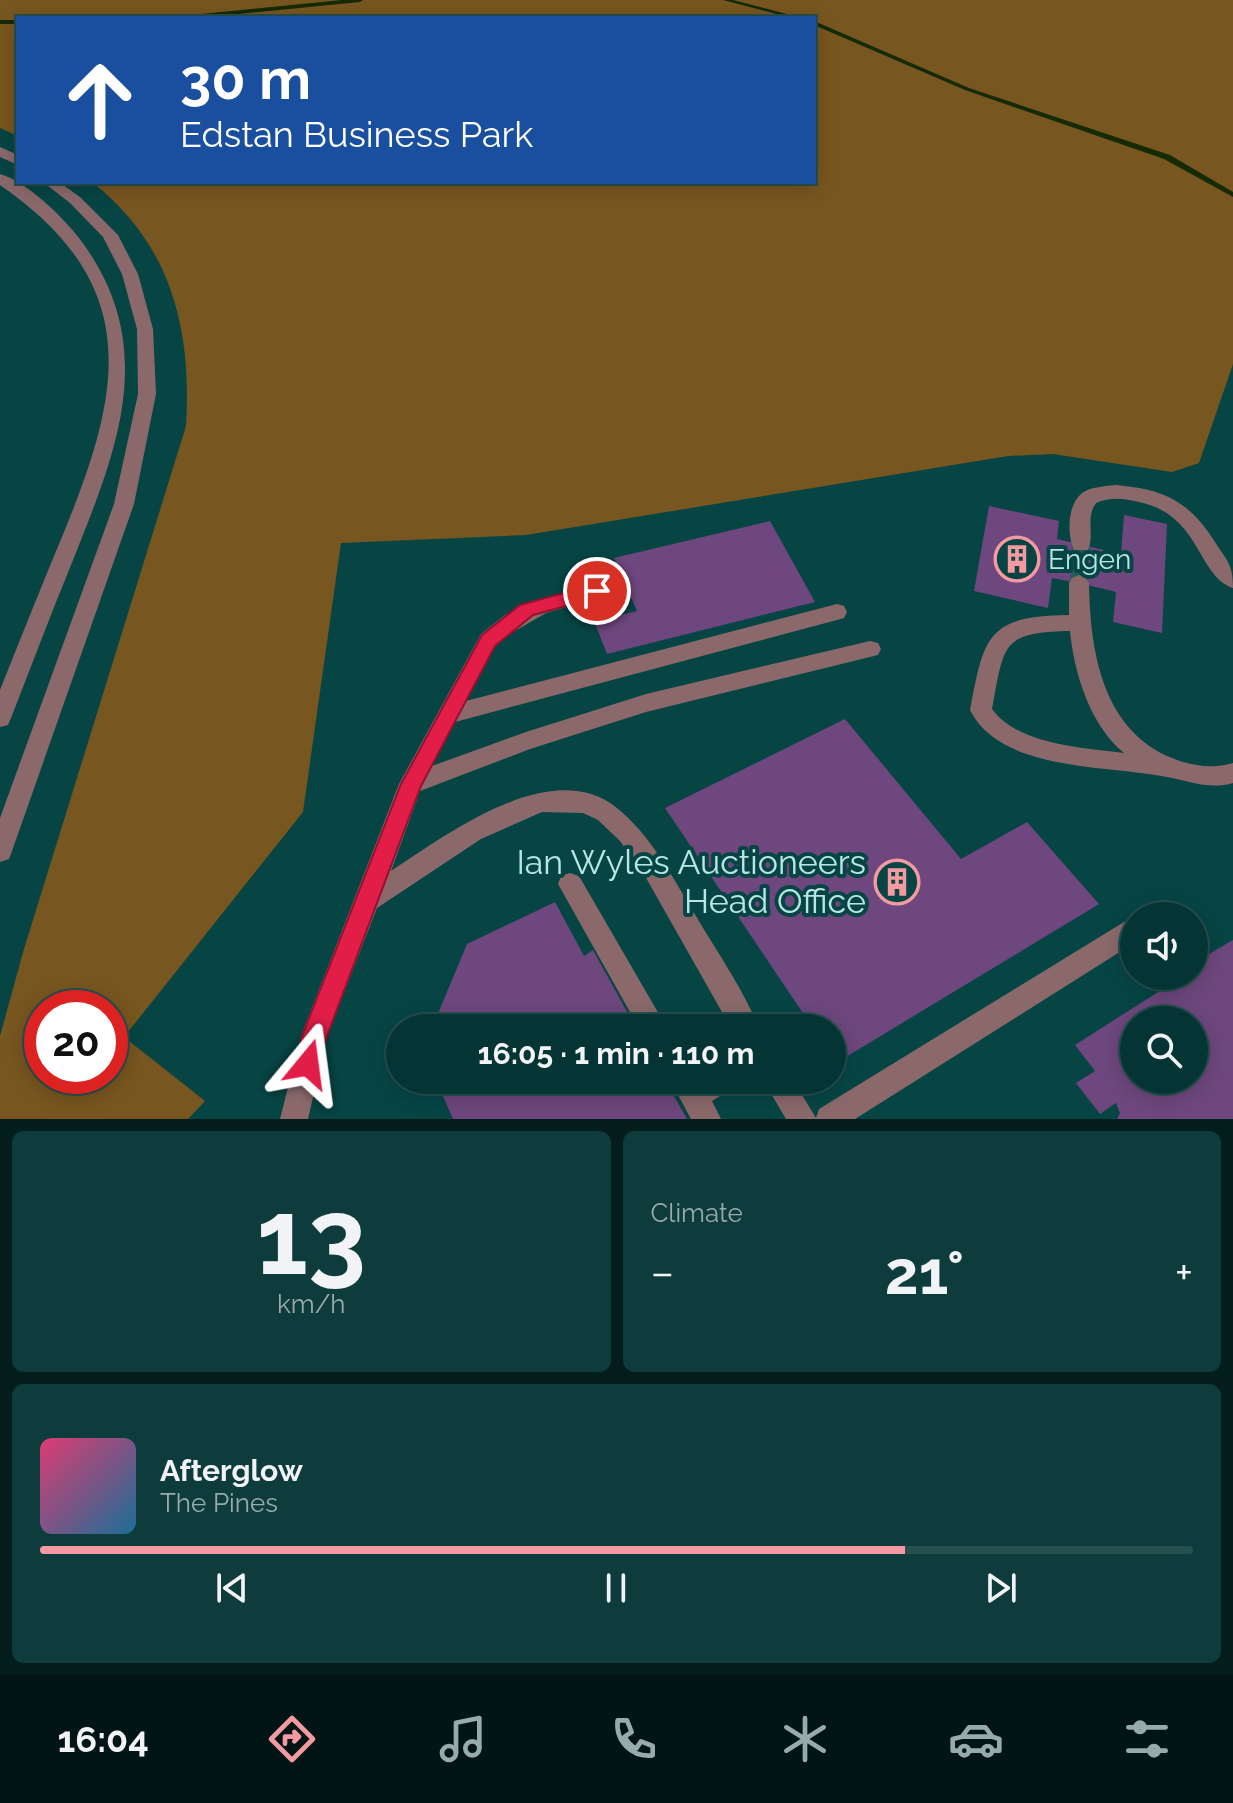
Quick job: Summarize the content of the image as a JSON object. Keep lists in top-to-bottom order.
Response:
{
  "places": {
    "building": ["Engen", "Ian Wyles Auctioneers Head Office"]
  },
  "page": {
    "turn": ["30 m", "Edstan Business Park"],
    "limit": "20",
    "trip": "16:05 · 1 min · 110 m",
    "tile": [
      ["13", "km/h"],
      "Climate"
    ],
    "heat": ["−", "21°", "+"],
    "song": ["Afterglow", "The Pines"],
    "tabs": "16:04"
  }
}
